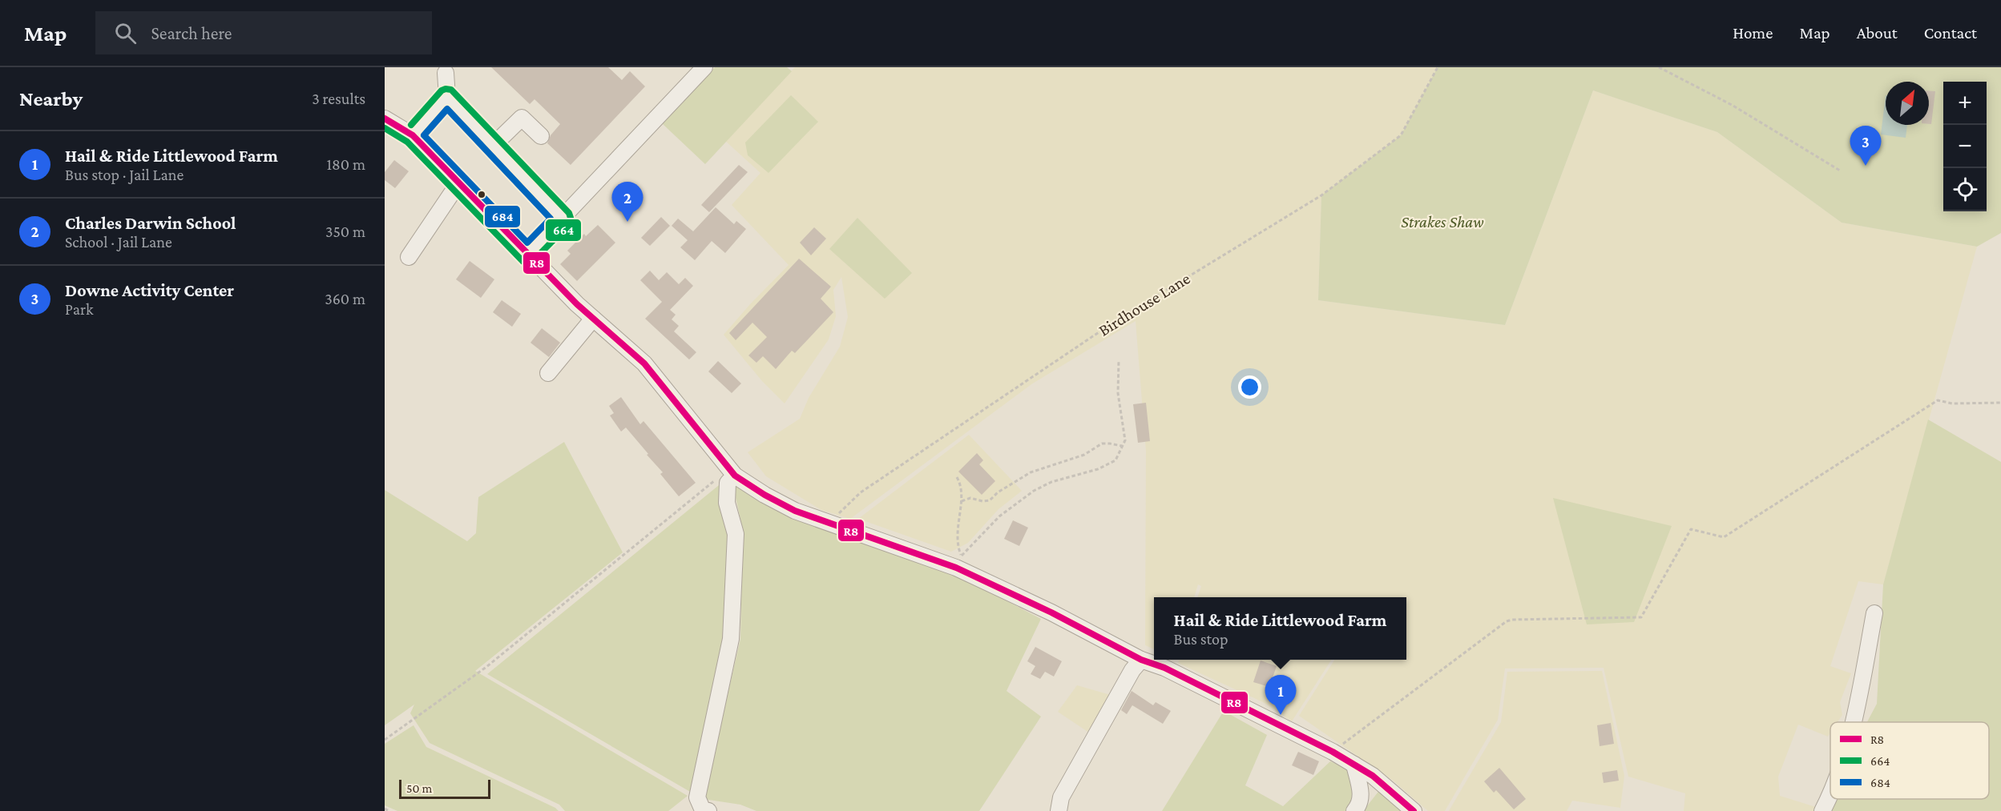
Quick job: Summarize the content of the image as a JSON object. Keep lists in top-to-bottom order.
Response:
{
  "streets": {
    "path": ["Birdhouse Lane"]
  },
  "parks": ["Strakes Shaw"],
  "lines": ["transit line 664", "transit line 684", "transit line R8"],
  "legend": ["R8", "664", "684"],
  "scale_bar": "50 m",
  "north": "top right",
  "page": {
    "header": "Map",
    "search": "Search here",
    "nav": [
      "Home",
      "Map",
      "About",
      "Contact"
    ],
    "heading": ["Nearby", "3 results"],
    "map_buttons": ["+", "−"],
    "pins": ["3", "2", "1"],
    "list": [
      {
        "mark": "1",
        "name": "Hail & Ride Littlewood Farm",
        "note": "Bus stop · Jail Lane",
        "value": "180 m"
      },
      {
        "mark": "2",
        "name": "Charles Darwin School",
        "note": "School · Jail Lane",
        "value": "350 m"
      },
      {
        "mark": "3",
        "name": "Downe Activity Center",
        "note": "Park",
        "value": "360 m"
      }
    ],
    "popup": ["Hail & Ride Littlewood Farm", "Bus stop"],
    "scale": "50 m"
  }
}
